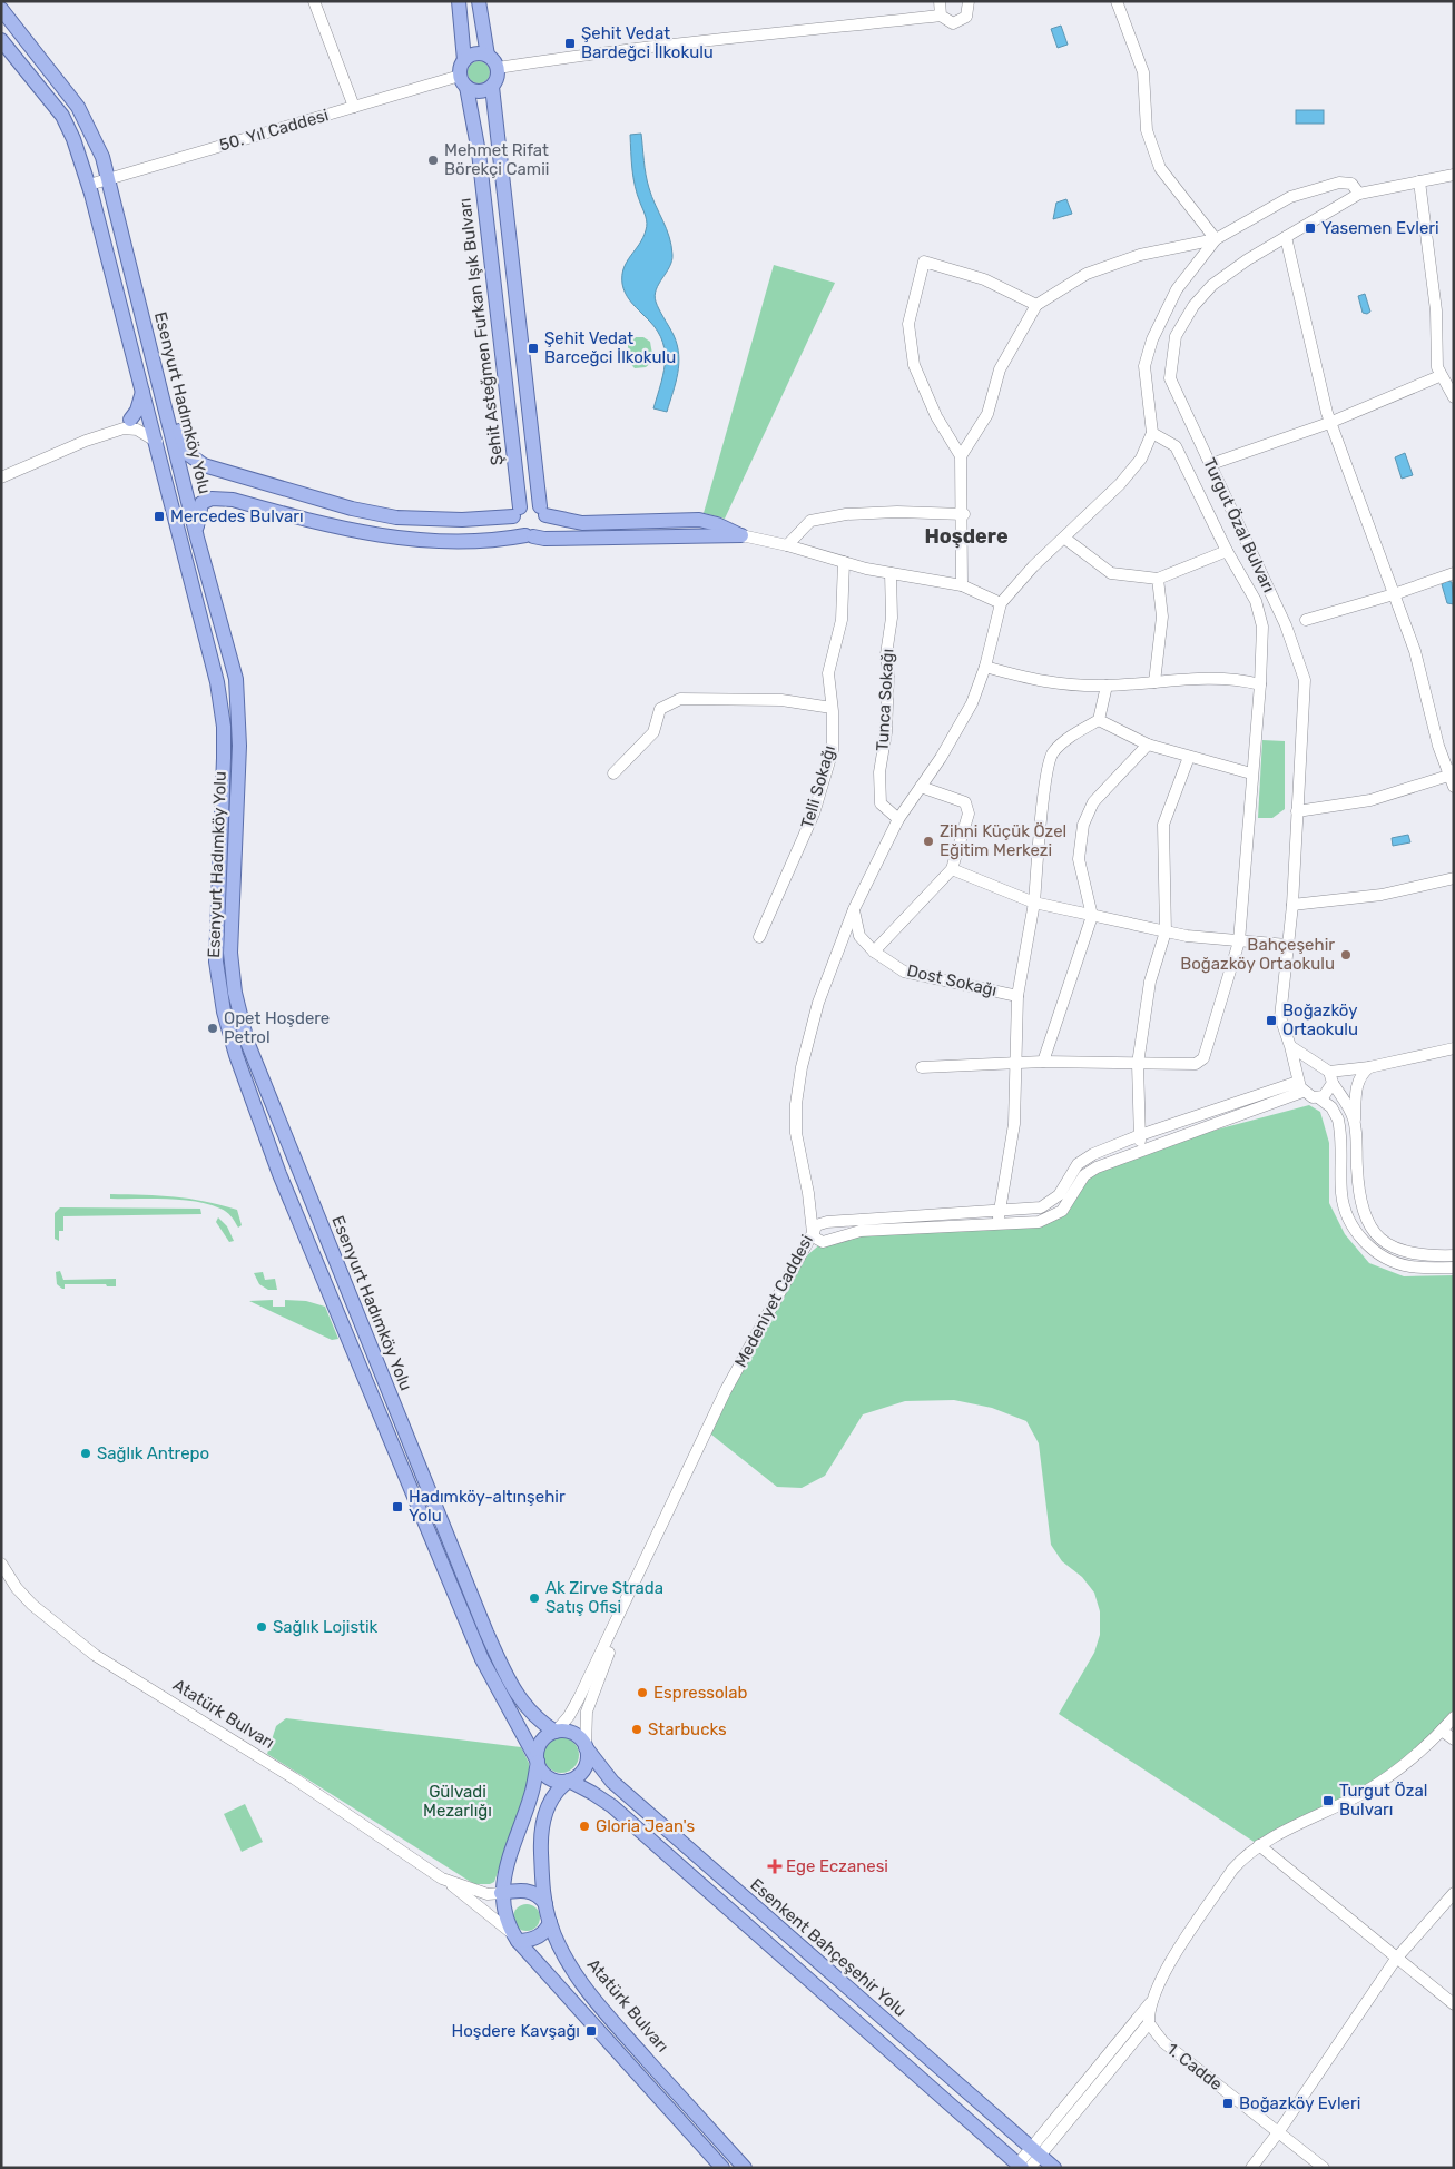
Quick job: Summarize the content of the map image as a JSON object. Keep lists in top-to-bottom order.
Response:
{
  "streets": {
    "main road": [
      "Şehit Asteğmen Furkan Işık Bulvarı",
      "Esenyurt Hadımköy Yolu",
      "Atatürk Bulvarı",
      "Esenkent Bahçeşehir Yolu"
    ],
    "street": [
      "50. Yıl Caddesi",
      "Turgut Özal Bulvarı",
      "Tunca Sokağı",
      "Telli Sokağı",
      "Dost Sokağı",
      "Medeniyet Caddesi",
      "1. Cadde"
    ]
  },
  "crossings": [
    ["50. Yıl Caddesi", "Şehit Asteğmen Furkan Işık Bulvarı"],
    ["50. Yıl Caddesi", "Esenyurt Hadımköy Yolu"],
    ["Esenyurt Hadımköy Yolu", "Atatürk Bulvarı"],
    ["Esenyurt Hadımköy Yolu", "Esenkent Bahçeşehir Yolu"],
    ["Tunca Sokağı", "Medeniyet Caddesi"],
    ["Dost Sokağı", "Medeniyet Caddesi"],
    ["Atatürk Bulvarı", "Esenkent Bahçeşehir Yolu"]
  ],
  "districts": ["Hoşdere"],
  "parks": ["Gülvadi Mezarlığı"],
  "places": {
    "transit": [
      "Şehit Vedat Bardeğci İlkokulu",
      "Yasemen Evleri",
      "Şehit Vedat Barceğci İlkokulu",
      "Mercedes Bulvarı",
      "Boğazköy Ortaokulu",
      "Hadımköy-altınşehir Yolu",
      "Turgut Özal Bulvarı",
      "Hoşdere Kavşağı",
      "Boğazköy Evleri"
    ],
    "other": [
      "Mehmet Rifat Börekçi Camii",
      "Zihni Küçük Özel Eğitim Merkezi",
      "Bahçeşehir Boğazköy Ortaokulu",
      "Opet Hoşdere Petrol",
      "Sağlık Antrepo",
      "Ak Zirve Strada Satış Ofisi",
      "Sağlık Lojistik",
      "Espressolab",
      "Starbucks",
      "Gloria Jean's"
    ],
    "health": ["Ege Eczanesi"]
  }
}
